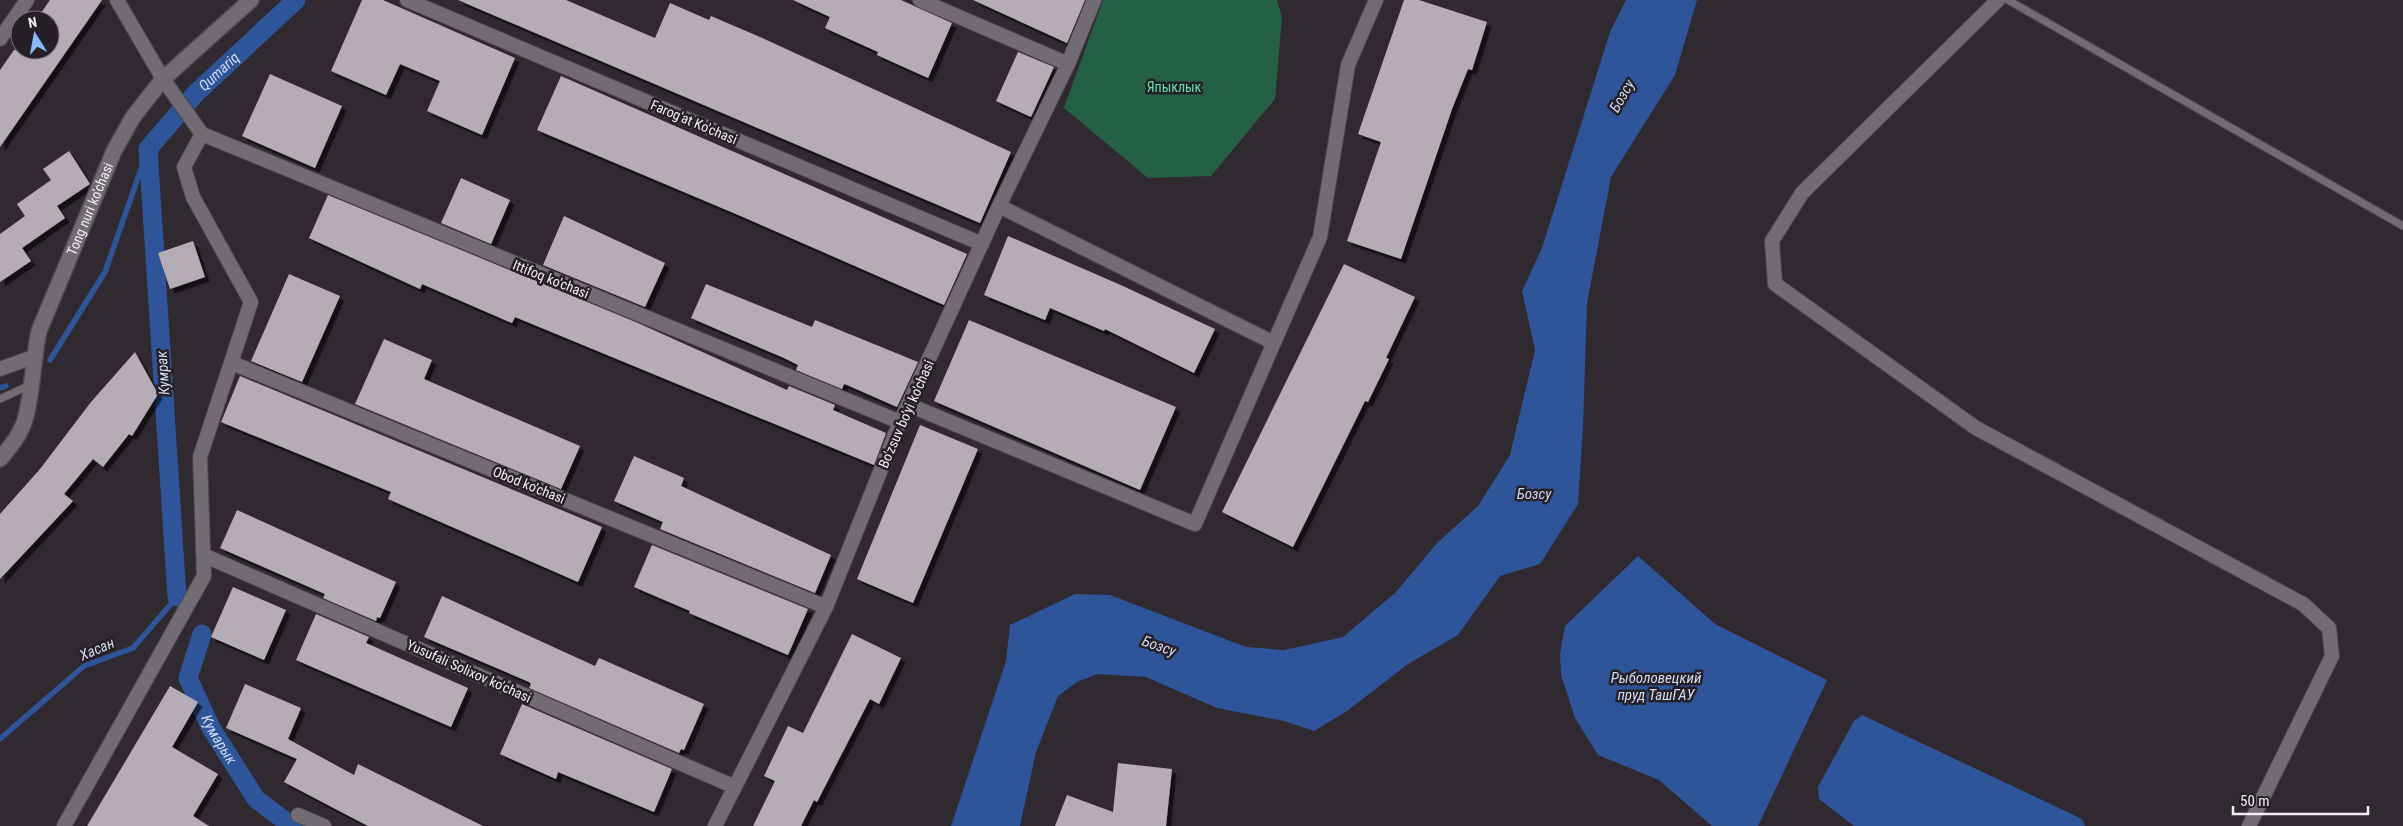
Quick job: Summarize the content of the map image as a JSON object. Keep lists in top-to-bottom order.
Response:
{
  "streets": {
    "street": [
      "Farog'at Ko'chasi",
      "Tong nuri ko'chasi",
      "Ittifoq ko'chasi",
      "Bo'zsuv bo'yi ko'chasi",
      "Obod ko'chasi",
      "Yusufali Solixov ko'chasi"
    ]
  },
  "crossings": [
    ["Farog'at Ko'chasi", "Bo'zsuv bo'yi ko'chasi"],
    ["Ittifoq ko'chasi", "Bo'zsuv bo'yi ko'chasi"],
    ["Bo'zsuv bo'yi ko'chasi", "Obod ko'chasi"],
    ["Bo'zsuv bo'yi ko'chasi", "Yusufali Solixov ko'chasi"]
  ],
  "water": [
    "Qumariq",
    "Бозсу",
    "Кумрак",
    "Хасан",
    "Рыболовецкий пруд ТашГАУ",
    "Кумарык"
  ],
  "parks": ["Япыклык"],
  "scale_bar": "50 m",
  "north": "top"
}
